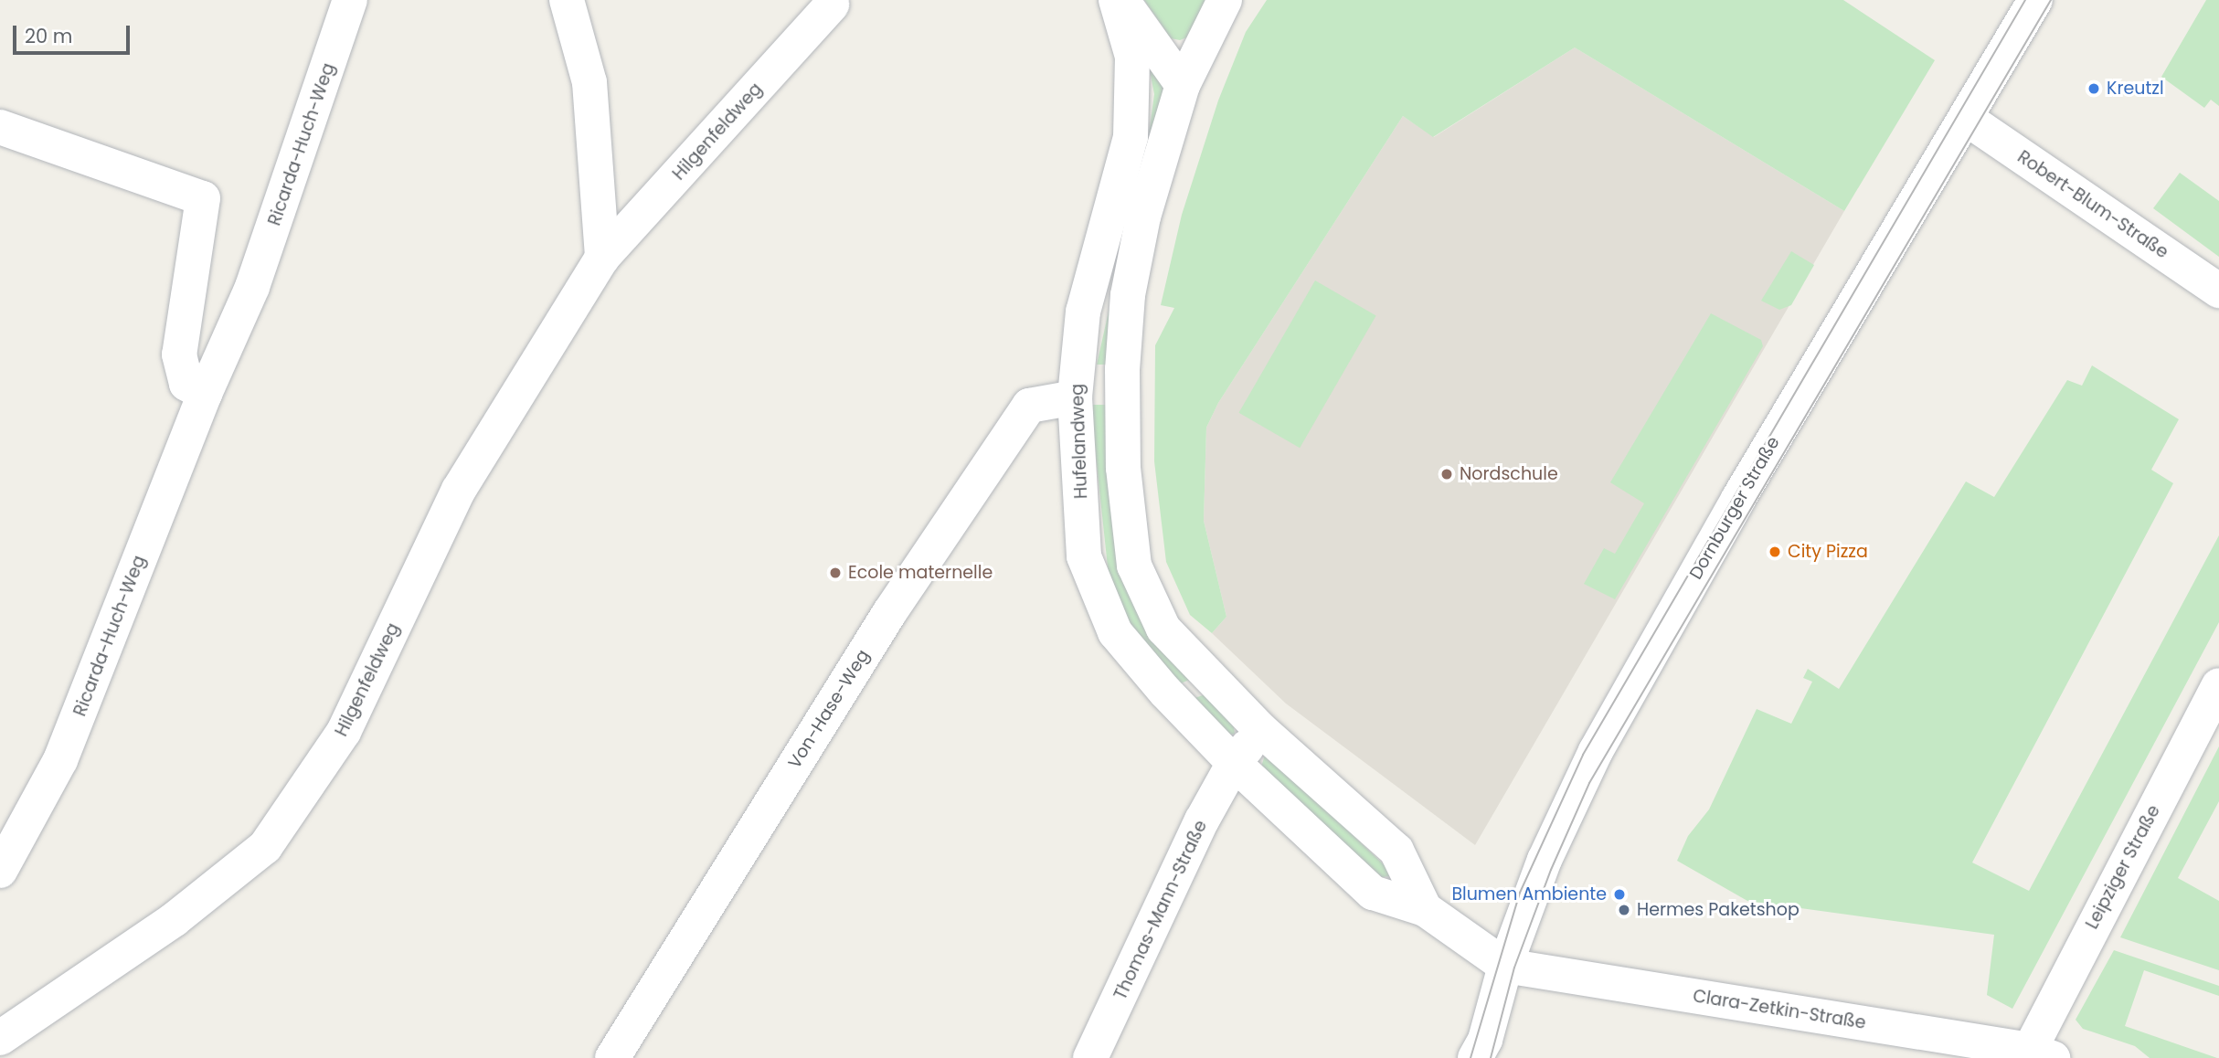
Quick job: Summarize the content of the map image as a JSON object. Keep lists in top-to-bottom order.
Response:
{
  "streets": {
    "street": [
      "Hilgenfeldweg",
      "Ricarda-Huch-Weg",
      "Robert-Blum-Straße",
      "Hufelandweg",
      "Dornburger Straße",
      "Von-Hase-Weg",
      "Leipziger Straße",
      "Thomas-Mann-Straße",
      "Clara-Zetkin-Straße"
    ]
  },
  "crossings": [
    ["Robert-Blum-Straße", "Dornburger Straße"],
    ["Hufelandweg", "Dornburger Straße"],
    ["Hufelandweg", "Von-Hase-Weg"],
    ["Hufelandweg", "Thomas-Mann-Straße"],
    ["Hufelandweg", "Clara-Zetkin-Straße"],
    ["Dornburger Straße", "Clara-Zetkin-Straße"],
    ["Leipziger Straße", "Clara-Zetkin-Straße"]
  ],
  "places": [
    "Kreutzl",
    "Nordschule",
    "City Pizza",
    "Ecole maternelle",
    "Blumen Ambiente",
    "Hermes Paketshop"
  ],
  "scale_bar": "20 m"
}
